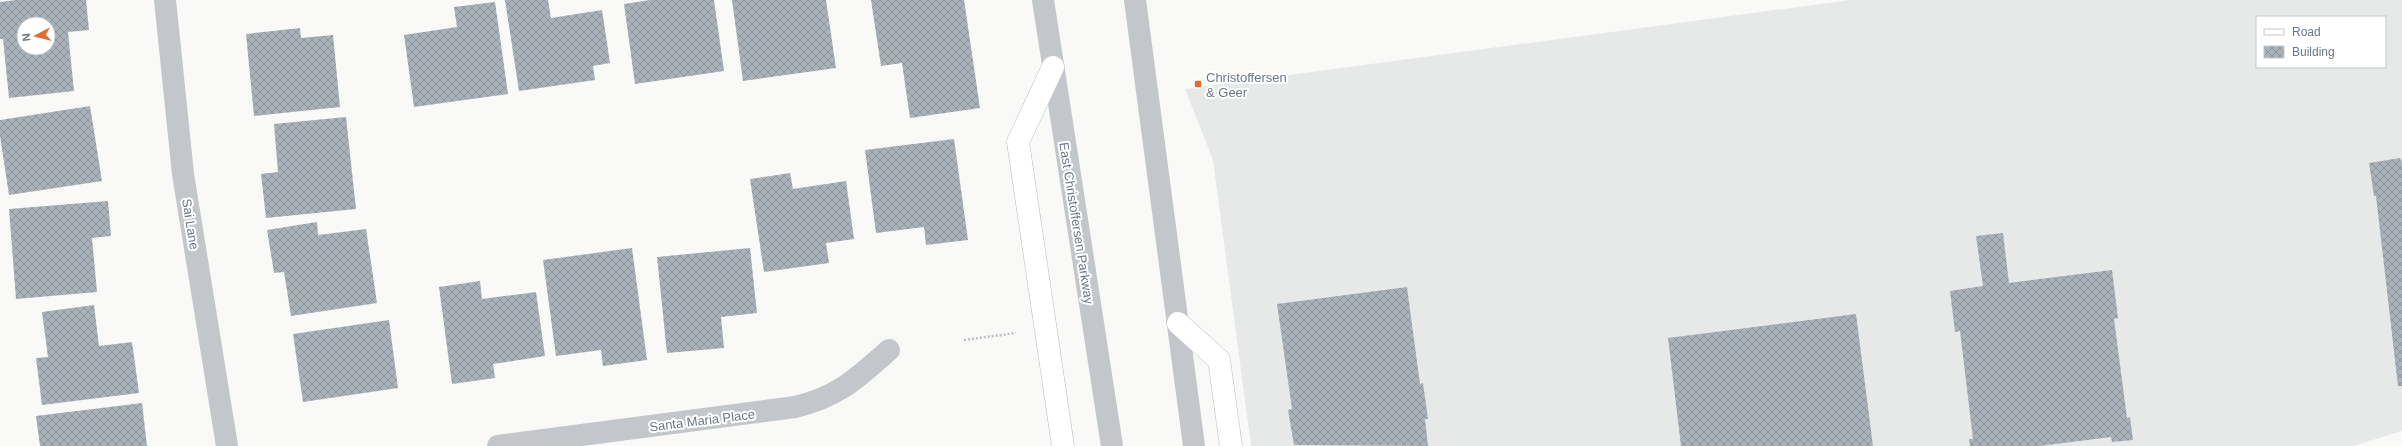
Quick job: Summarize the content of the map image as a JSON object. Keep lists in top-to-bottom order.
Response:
{
  "streets": {
    "street": ["East Christoffersen Parkway", "Sai Lane", "Santa Maria Place"]
  },
  "places": {
    "transit": ["Christoffersen & Geer"]
  },
  "legend": ["Road", "Building"],
  "north": "left"
}
